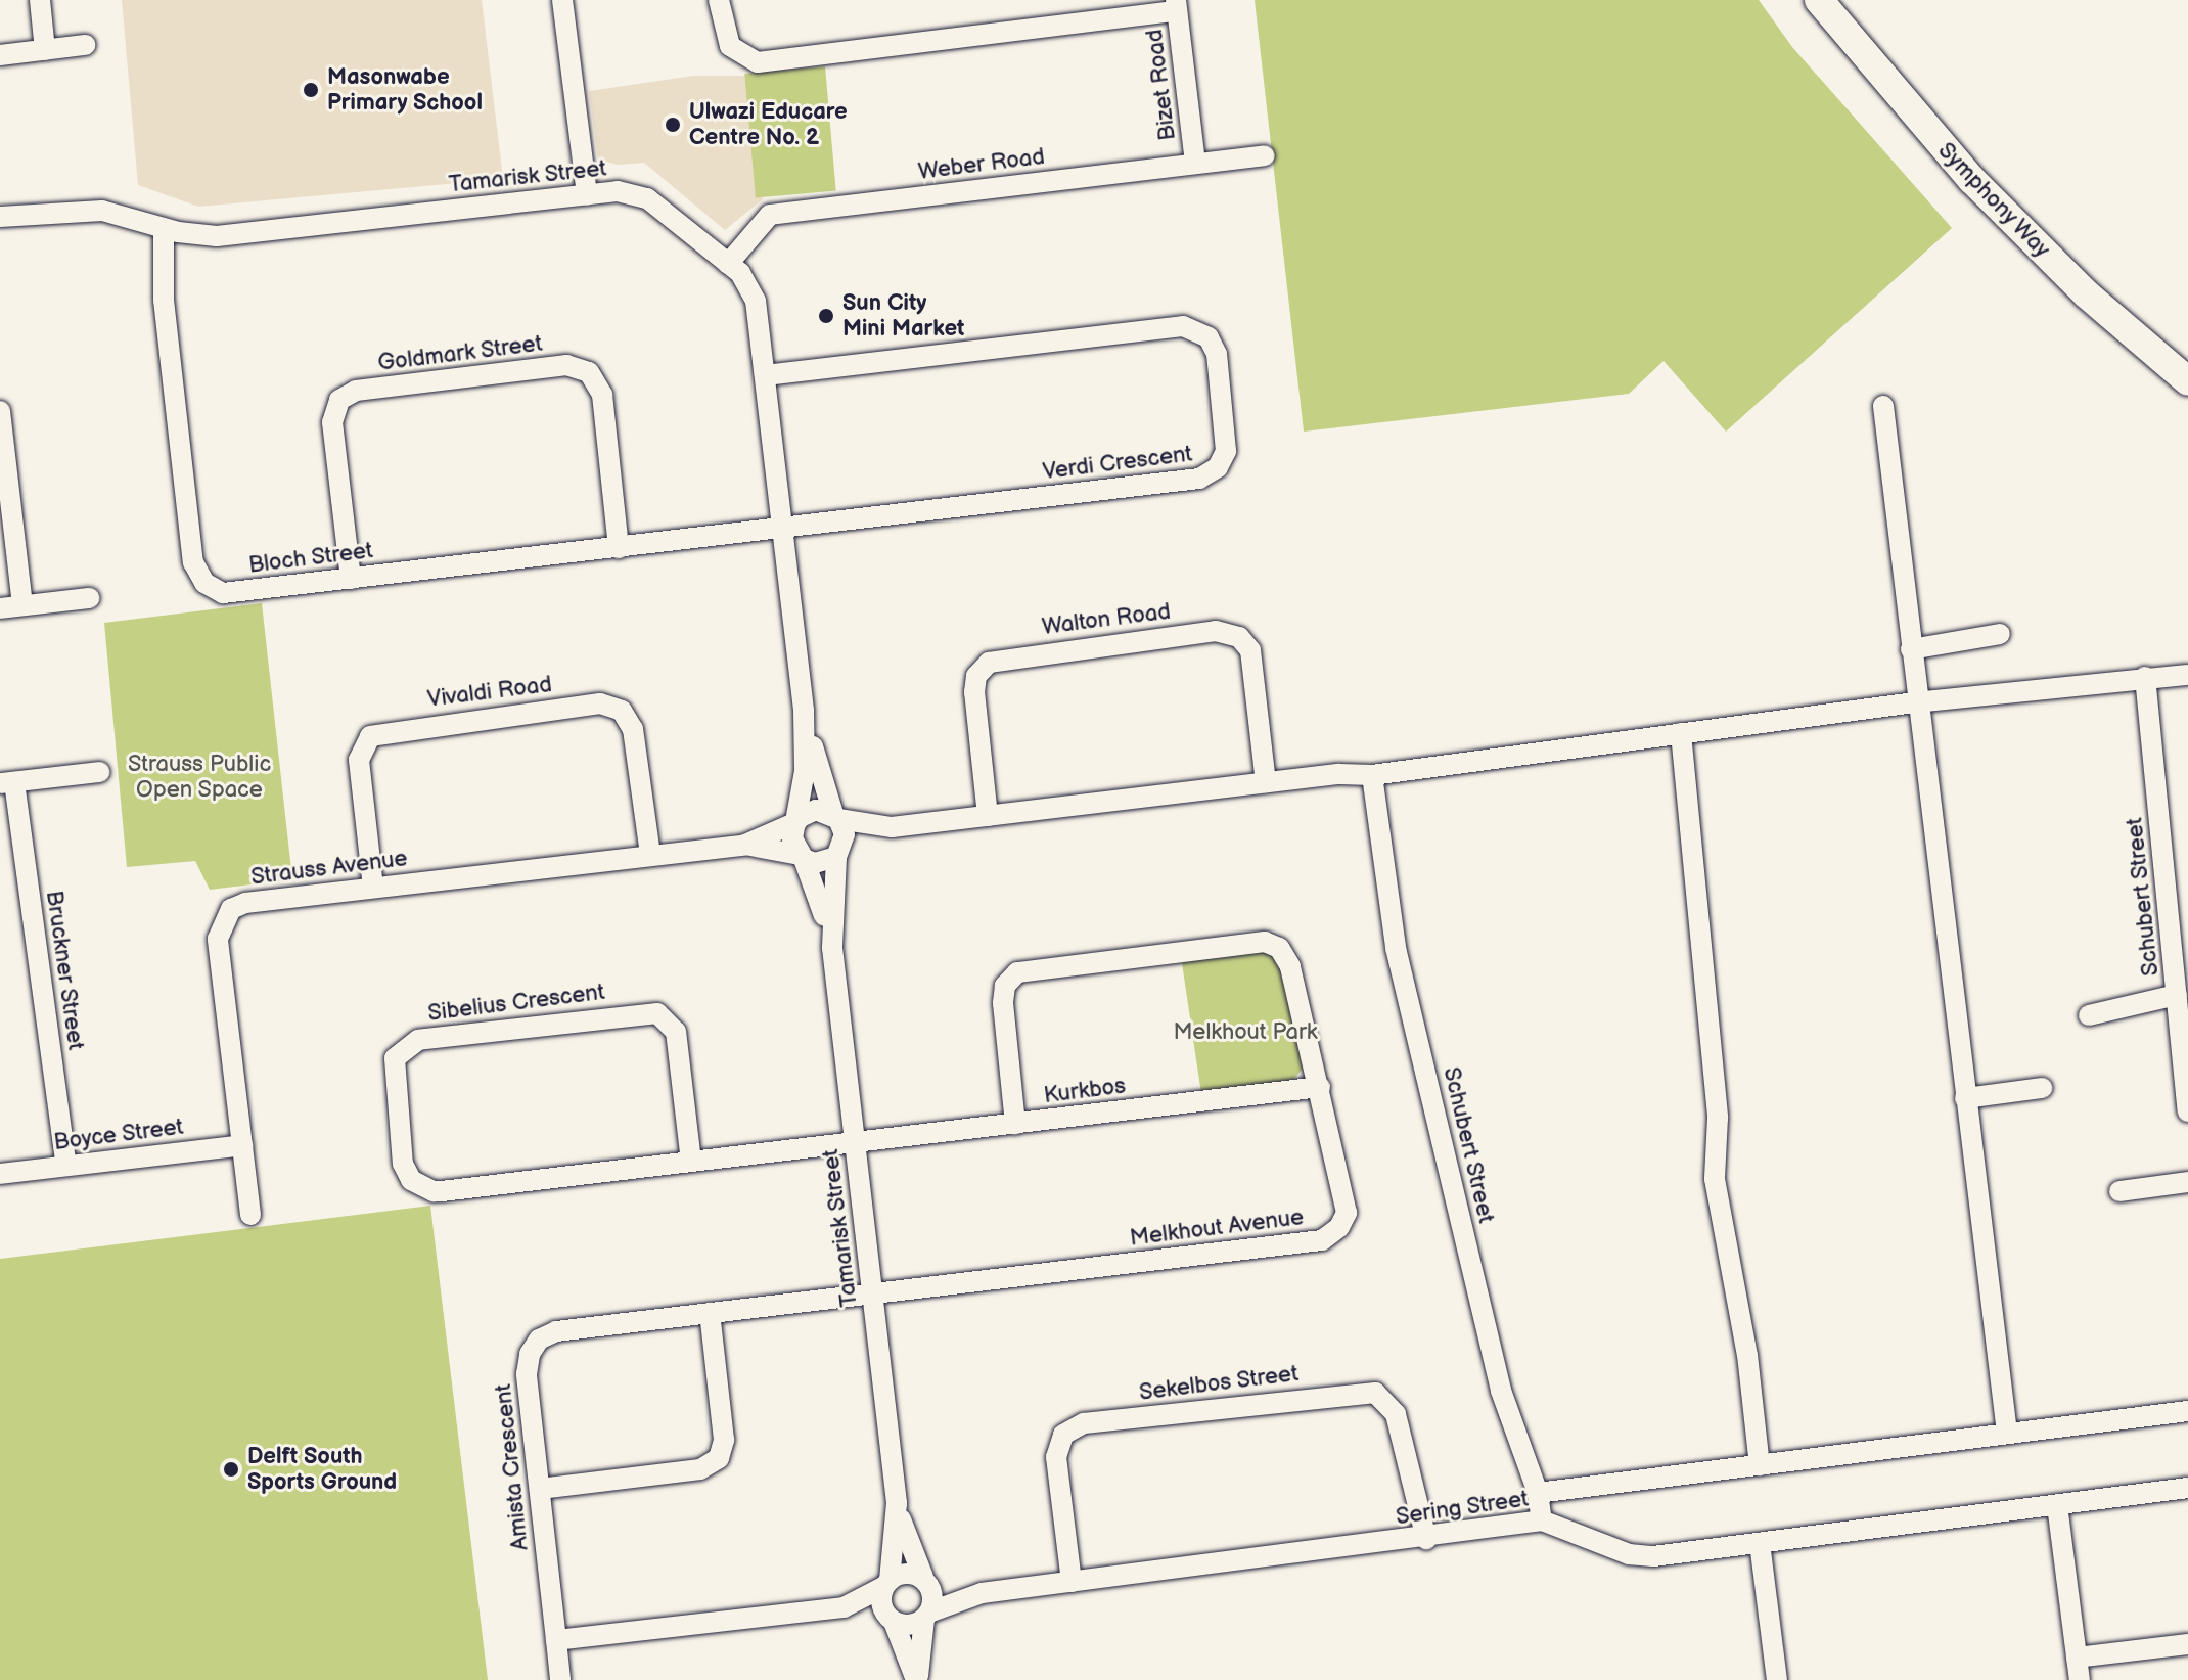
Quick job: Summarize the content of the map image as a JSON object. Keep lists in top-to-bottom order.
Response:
{
  "streets": {
    "main road": ["Symphony Way"],
    "street": [
      "Bizet Road",
      "Weber Road",
      "Tamarisk Street",
      "Goldmark Street",
      "Verdi Crescent",
      "Bloch Street",
      "Walton Road",
      "Vivaldi Road",
      "Strauss Avenue",
      "Schubert Street",
      "Bruckner Street",
      "Sibelius Crescent",
      "Kurkbos",
      "Boyce Street",
      "Melkhout Avenue",
      "Sekelbos Street",
      "Amista Crescent",
      "Sering Street"
    ]
  },
  "crossings": [
    ["Bizet Road", "Weber Road"],
    ["Weber Road", "Tamarisk Street"],
    ["Tamarisk Street", "Verdi Crescent"],
    ["Tamarisk Street", "Bloch Street"],
    ["Tamarisk Street", "Strauss Avenue"],
    ["Tamarisk Street", "Sibelius Crescent"],
    ["Tamarisk Street", "Kurkbos"],
    ["Tamarisk Street", "Melkhout Avenue"],
    ["Tamarisk Street", "Amista Crescent"],
    ["Tamarisk Street", "Sering Street"],
    ["Goldmark Street", "Bloch Street"],
    ["Verdi Crescent", "Bloch Street"],
    ["Vivaldi Road", "Strauss Avenue"],
    ["Strauss Avenue", "Boyce Street"],
    ["Schubert Street", "Sering Street"],
    ["Bruckner Street", "Boyce Street"],
    ["Sibelius Crescent", "Kurkbos"],
    ["Kurkbos", "Melkhout Avenue"],
    ["Melkhout Avenue", "Amista Crescent"],
    ["Sekelbos Street", "Sering Street"]
  ],
  "parks": ["Strauss Public Open Space", "Melkhout Park"],
  "places": [
    "Masonwabe Primary School",
    "Ulwazi Educare Centre No. 2",
    "Sun City Mini Market",
    "Delft South Sports Ground"
  ]
}
